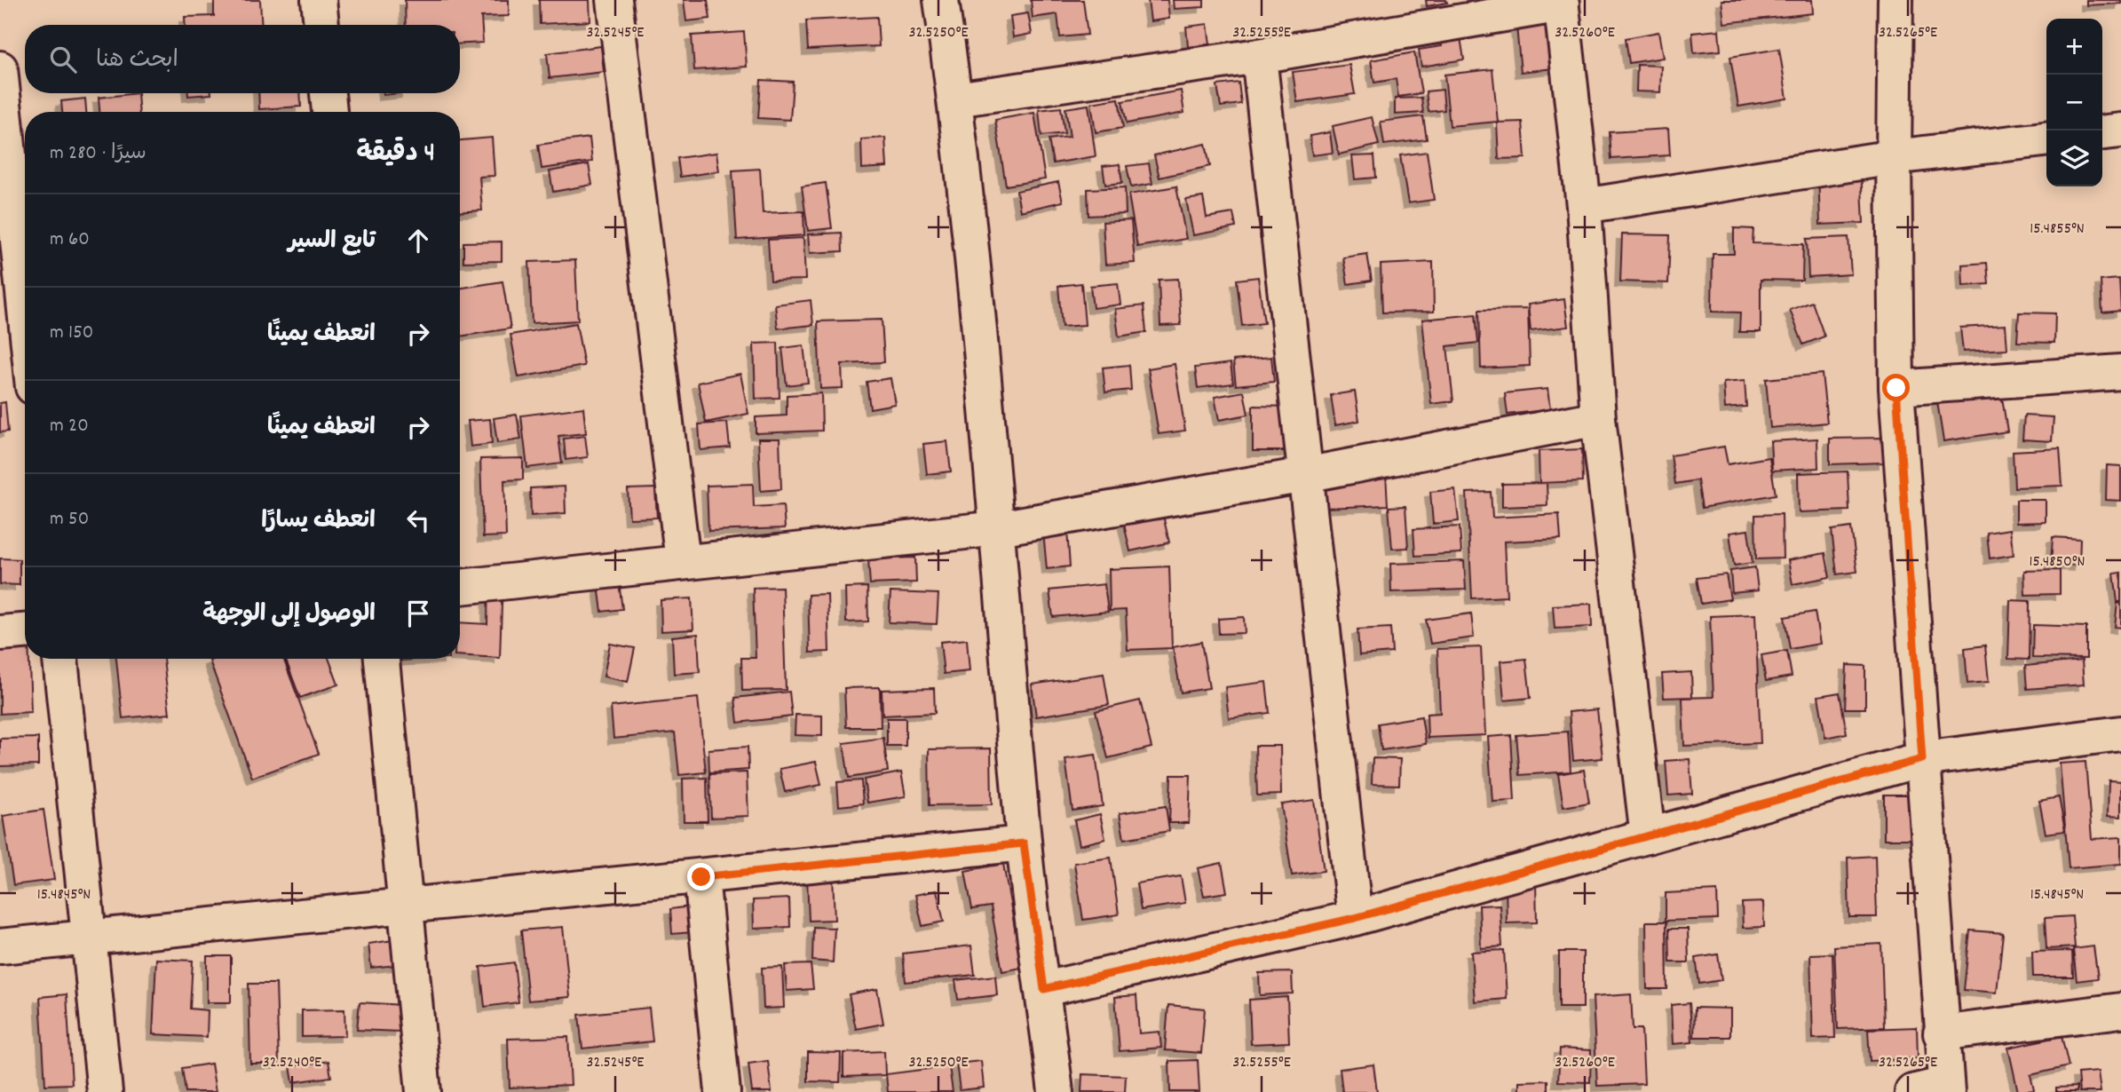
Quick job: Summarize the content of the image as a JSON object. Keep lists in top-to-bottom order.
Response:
{
  "page": {
    "map_buttons": ["+", "−"],
    "search": "ابحث هنا",
    "heading": ["4 دقيقة", "سيرًا · 280 m"],
    "list": [
      ["تابع السير", "60 m"],
      ["انعطف يمينًا", "150 m"],
      ["انعطف يمينًا", "20 m"],
      ["انعطف يسارًا", "50 m"],
      "الوصول إلى الوجهة"
    ]
  },
  "coordinates": [
    "32.5245°E",
    "32.5250°E",
    "32.5255°E",
    "32.5260°E",
    "32.5265°E",
    "15.4855°N",
    "15.4850°N",
    "15.4845°N",
    "32.5240°E"
  ]
}
